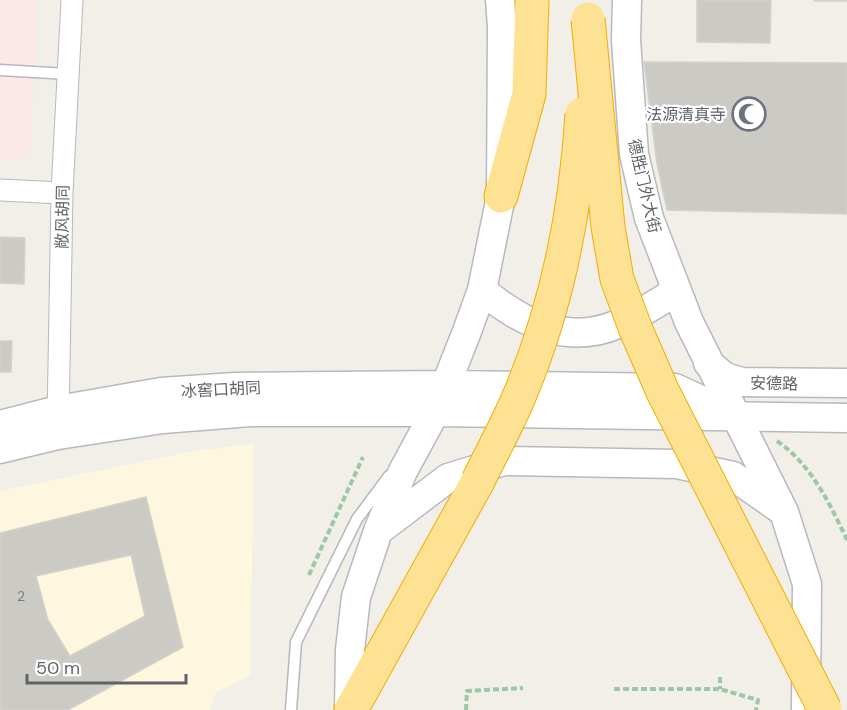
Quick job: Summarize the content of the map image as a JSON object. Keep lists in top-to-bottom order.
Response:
{
  "streets": {
    "street": [
      "德胜门外大街",
      "敞风胡同",
      "安德路",
      "冰窖口胡同"
    ]
  },
  "crossings": [
    ["德胜门外大街", "安德路"],
    ["德胜门外大街", "冰窖口胡同"],
    ["敞风胡同", "冰窖口胡同"],
    ["安德路", "冰窖口胡同"]
  ],
  "places": {
    "mosque": ["法源清真寺"]
  },
  "house_numbers": ["2"],
  "scale_bar": "50 m"
}
